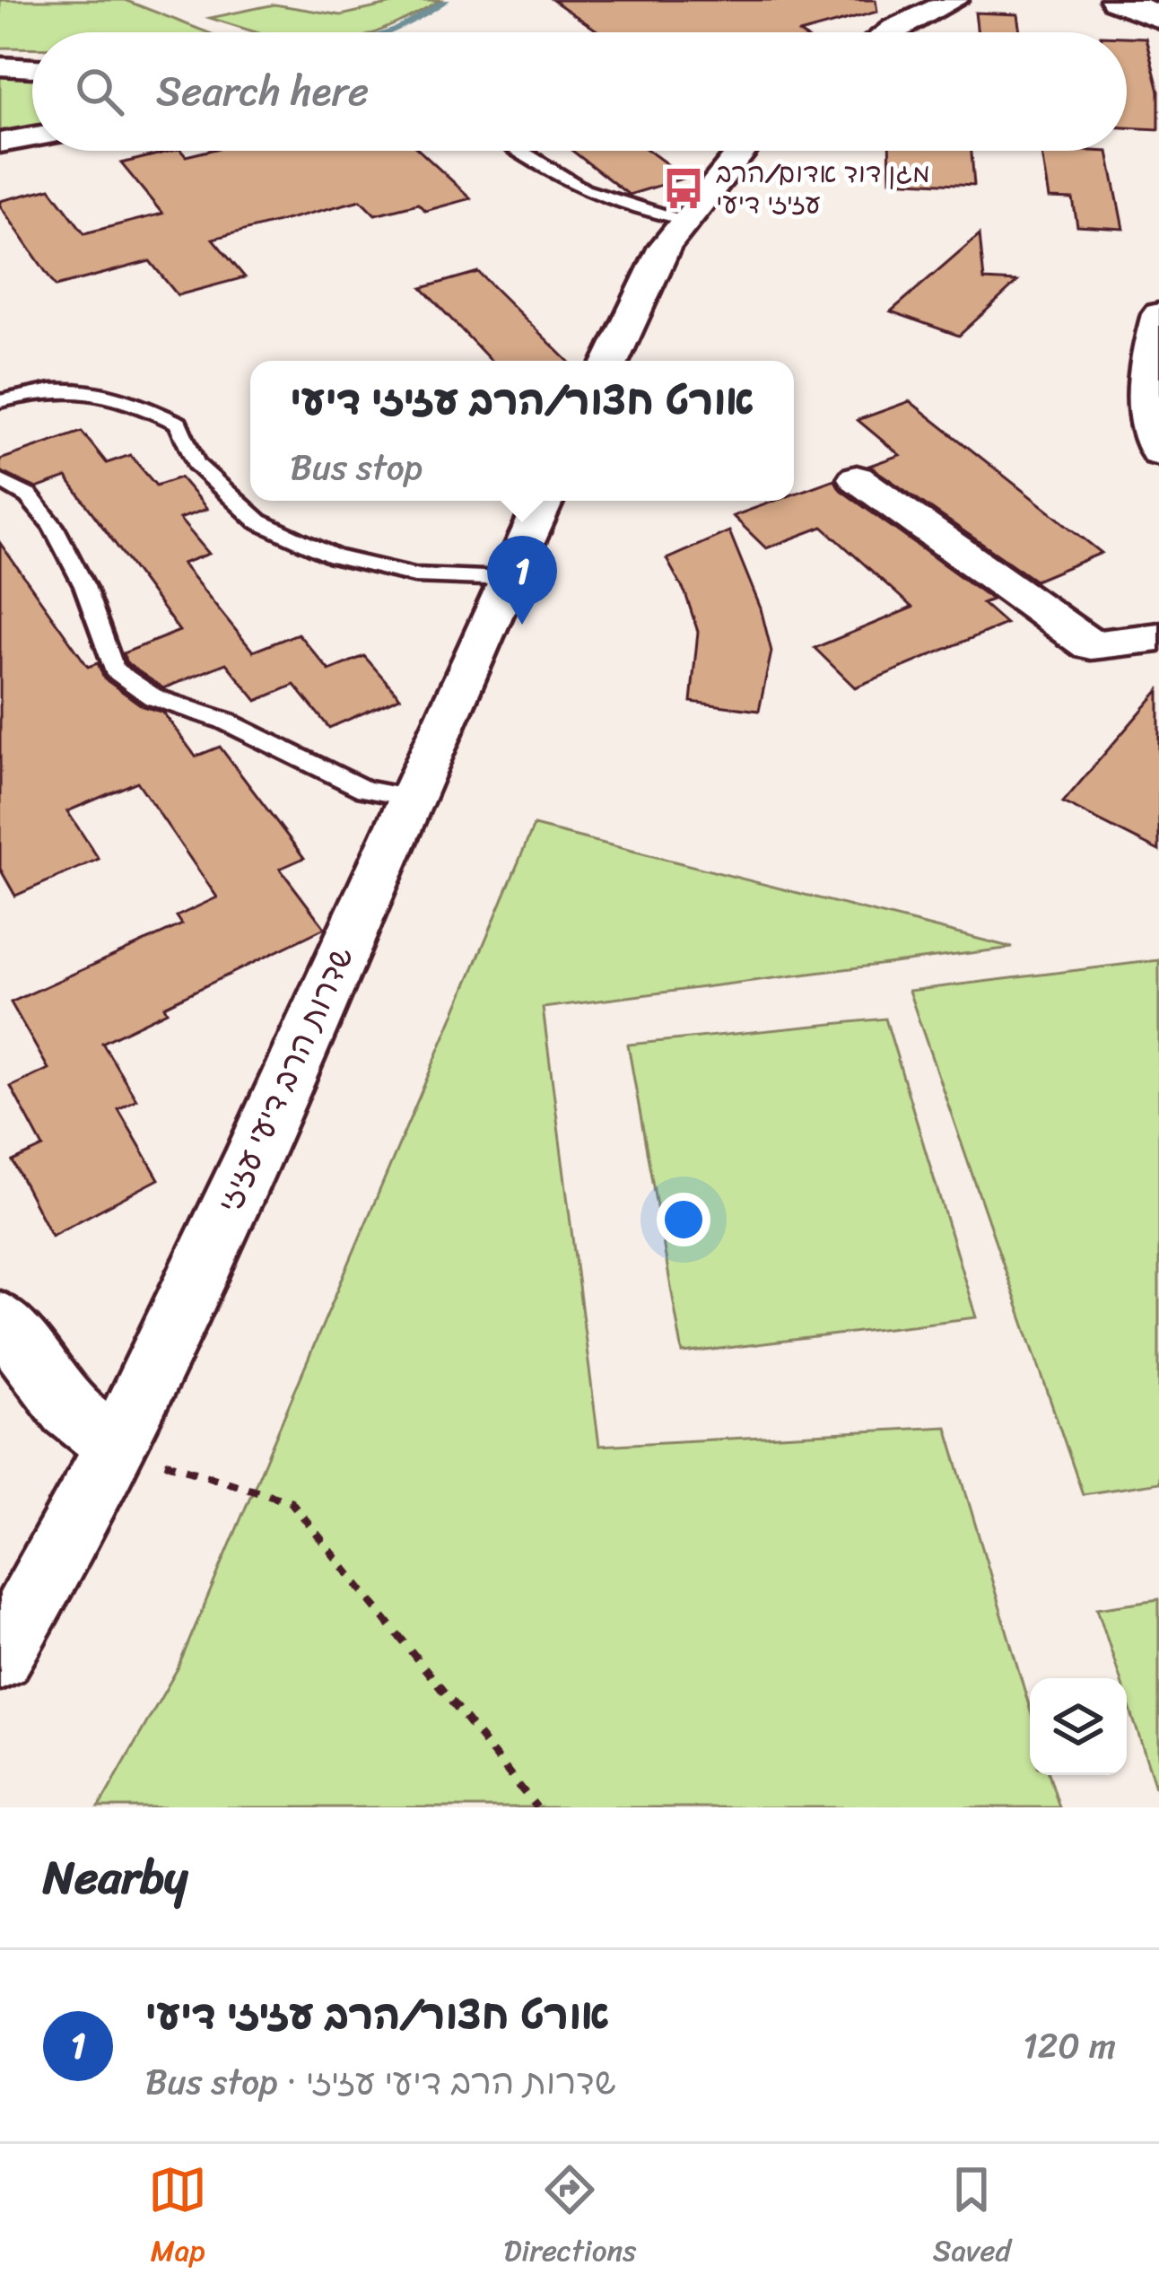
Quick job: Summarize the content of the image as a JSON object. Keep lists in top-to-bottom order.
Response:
{
  "streets": {
    "street": ["שדרות הרב דיעי עזיזי"]
  },
  "places": {
    "bus stop": ["מגן דוד אדום/הרב עזיזי דיעי"]
  },
  "page": {
    "search": "Search here",
    "popup": ["אורט חצור/הרב עזיזי דיעי", "Bus stop"],
    "pins": "1",
    "heading": "Nearby",
    "list": [
      {
        "mark": "1",
        "name": "אורט חצור/הרב עזיזי דיעי",
        "note": "Bus stop · שדרות הרב דיעי עזיזי",
        "value": "120 m"
      }
    ],
    "nav": ["Map", "Directions", "Saved"]
  }
}
